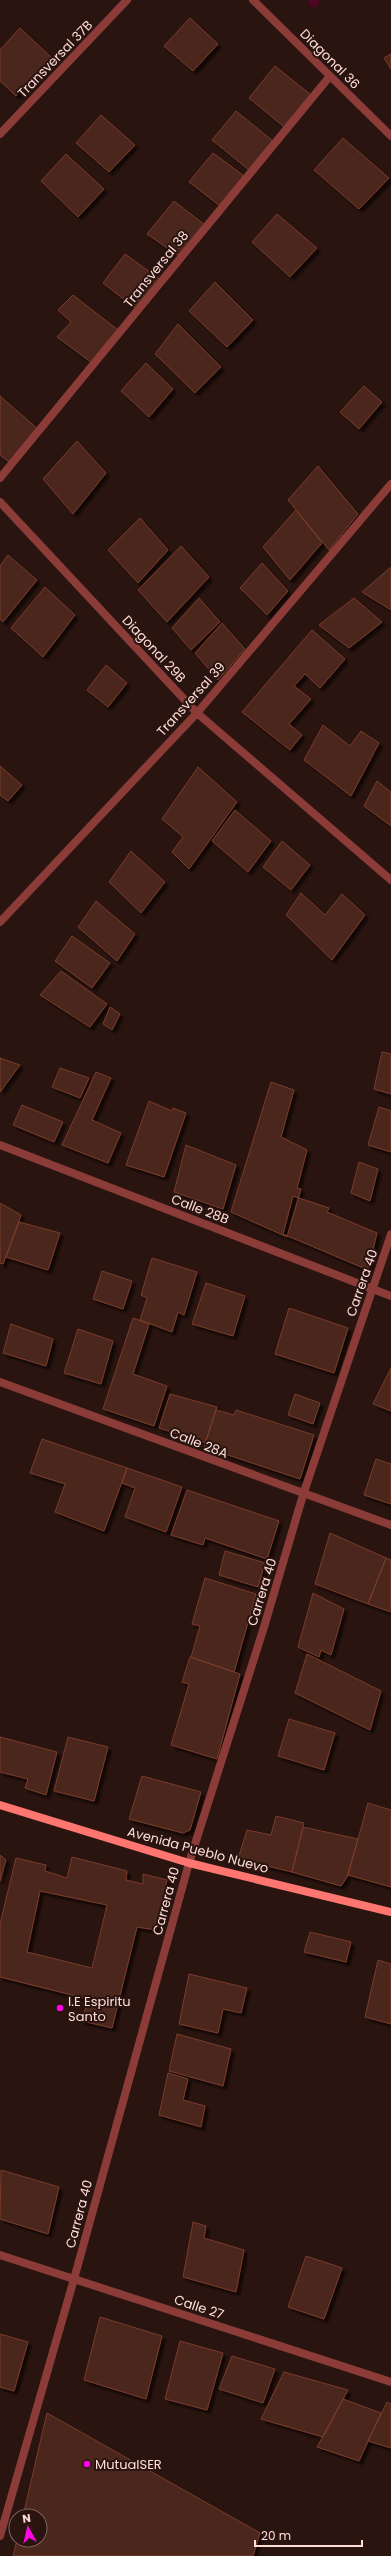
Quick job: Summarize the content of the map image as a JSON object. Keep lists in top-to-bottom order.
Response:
{
  "streets": {
    "main road": ["Avenida Pueblo Nuevo"],
    "street": [
      "Transversal 37B",
      "Diagonal 36",
      "Transversal 38",
      "Diagonal 29B",
      "Transversal 39",
      "Calle 28B",
      "Carrera 40",
      "Calle 28A",
      "Calle 27"
    ]
  },
  "crossings": [
    ["Diagonal 36", "Transversal 38"],
    ["Diagonal 29B", "Transversal 39"],
    ["Calle 28B", "Carrera 40"],
    ["Carrera 40", "Calle 28A"],
    ["Carrera 40", "Avenida Pueblo Nuevo"],
    ["Carrera 40", "Calle 27"]
  ],
  "places": ["I.E Espiritu Santo", "MutualSER"],
  "scale_bar": "20 m",
  "north": "top"
}
